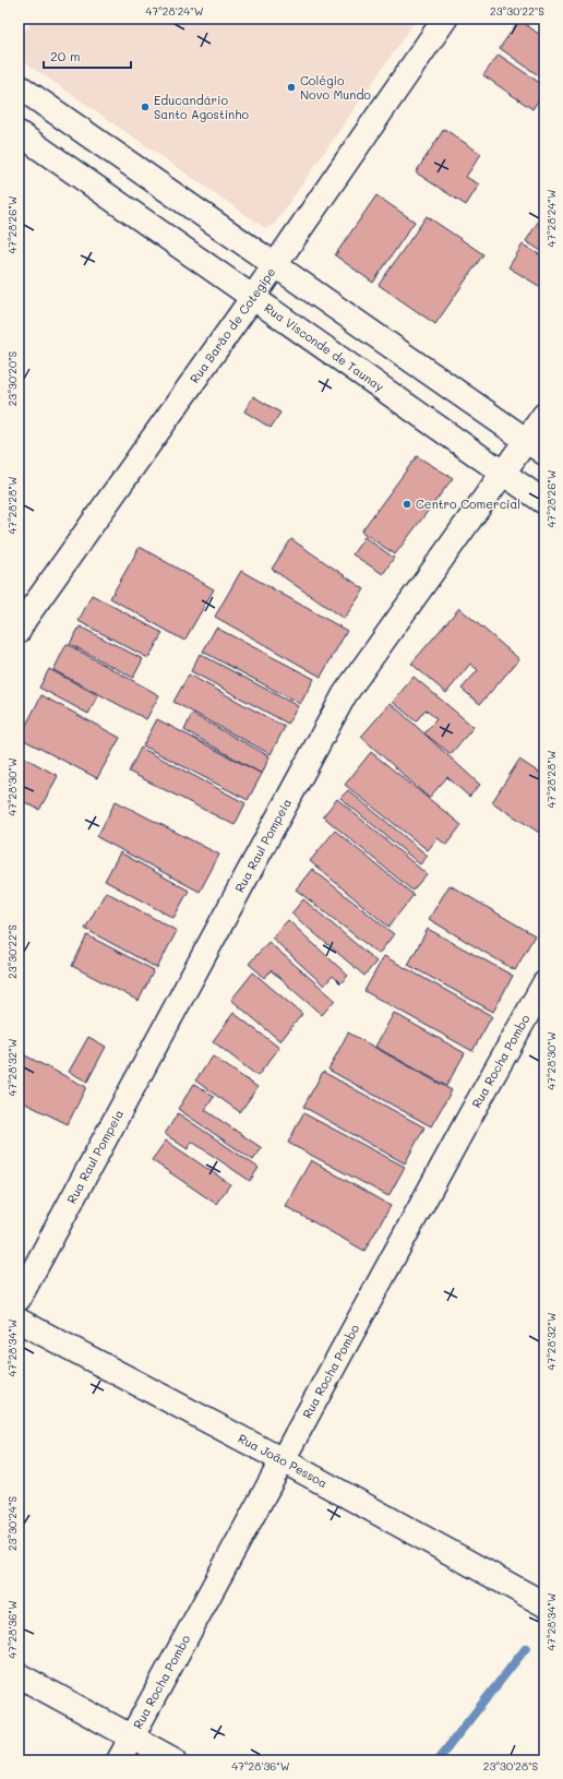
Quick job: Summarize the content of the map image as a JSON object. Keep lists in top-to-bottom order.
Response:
{
  "streets": {
    "street": [
      "Rua Barão de Cotegipe",
      "Rua Visconde de Taunay",
      "Rua Raul Pompeia",
      "Rua Rocha Pombo",
      "Rua João Pessoa"
    ]
  },
  "crossings": [
    ["Rua Barão de Cotegipe", "Rua Visconde de Taunay"],
    ["Rua Visconde de Taunay", "Rua Raul Pompeia"],
    ["Rua Rocha Pombo", "Rua João Pessoa"]
  ],
  "places": ["Colégio Novo Mundo", "Educandário Santo Agostinho", "Centro Comercial"],
  "scale_bar": "20 m",
  "coordinates": [
    "47°28'24\"W",
    "23°30'22\"S",
    "47°28'26\"W",
    "23°30'20\"S",
    "47°28'28\"W",
    "47°28'30\"W",
    "47°28'32\"W",
    "47°28'34\"W",
    "23°30'24\"S",
    "47°28'36\"W",
    "23°30'28\"S"
  ]
}
